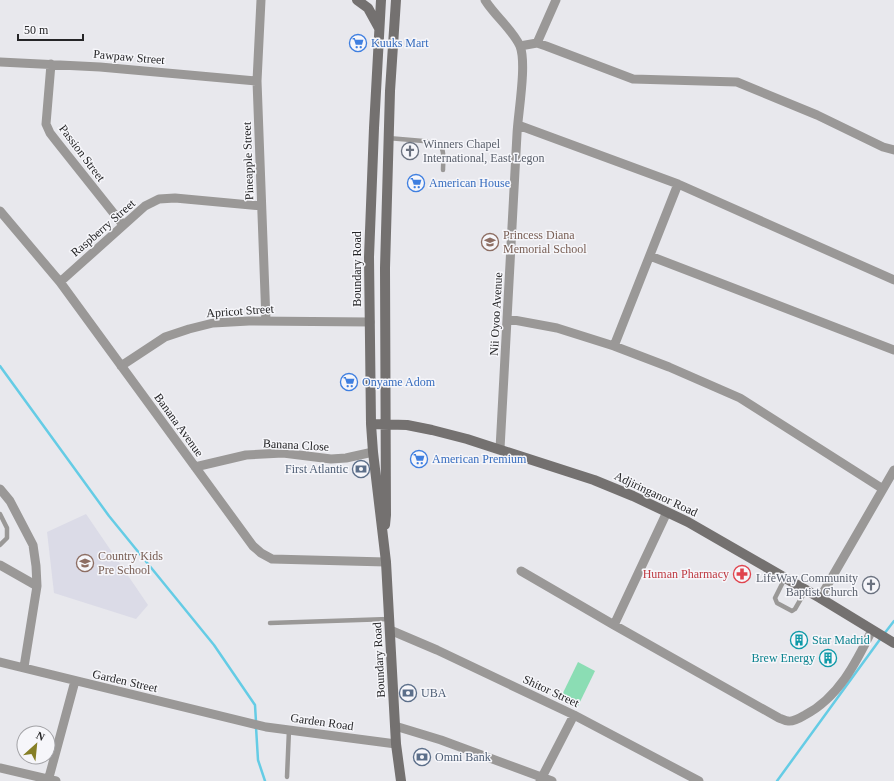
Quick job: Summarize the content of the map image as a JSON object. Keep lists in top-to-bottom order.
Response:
{
  "streets": {
    "main road": ["Boundary Road", "Adjiringanor Road"],
    "street": [
      "Pawpaw Street",
      "Passion Street",
      "Pineapple Street",
      "Raspberry Street",
      "Apricot Street",
      "Nii Oyoo Avenue",
      "Banana Avenue",
      "Banana Close",
      "Garden Street",
      "Shitor Street",
      "Garden Road"
    ]
  },
  "crossings": [
    ["Pawpaw Street", "Passion Street"],
    ["Pawpaw Street", "Pineapple Street"],
    ["Passion Street", "Raspberry Street"],
    ["Pineapple Street", "Raspberry Street"],
    ["Pineapple Street", "Apricot Street"],
    ["Raspberry Street", "Banana Avenue"],
    ["Boundary Road", "Apricot Street"],
    ["Boundary Road", "Banana Avenue"],
    ["Boundary Road", "Banana Close"],
    ["Boundary Road", "Adjiringanor Road"],
    ["Boundary Road", "Shitor Street"],
    ["Boundary Road", "Garden Road"],
    ["Apricot Street", "Banana Avenue"],
    ["Nii Oyoo Avenue", "Adjiringanor Road"],
    ["Banana Avenue", "Banana Close"],
    ["Garden Street", "Garden Road"]
  ],
  "places": {
    "supermarket": [
      "Kuuks Mart",
      "American House",
      "Onyame Adom",
      "American Premium"
    ],
    "church": ["Winners Chapel International, East Legon", "LifeWay Community Baptist Church"],
    "school or university": ["Princess Diana Memorial School", "Country Kids Pre School"],
    "bank": ["First Atlantic", "UBA", "Omni Bank"],
    "pharmacy": ["Human Pharmacy"],
    "building": ["Star Madrid", "Brew Energy"]
  },
  "scale_bar": "50 m",
  "north": "top right"
}
